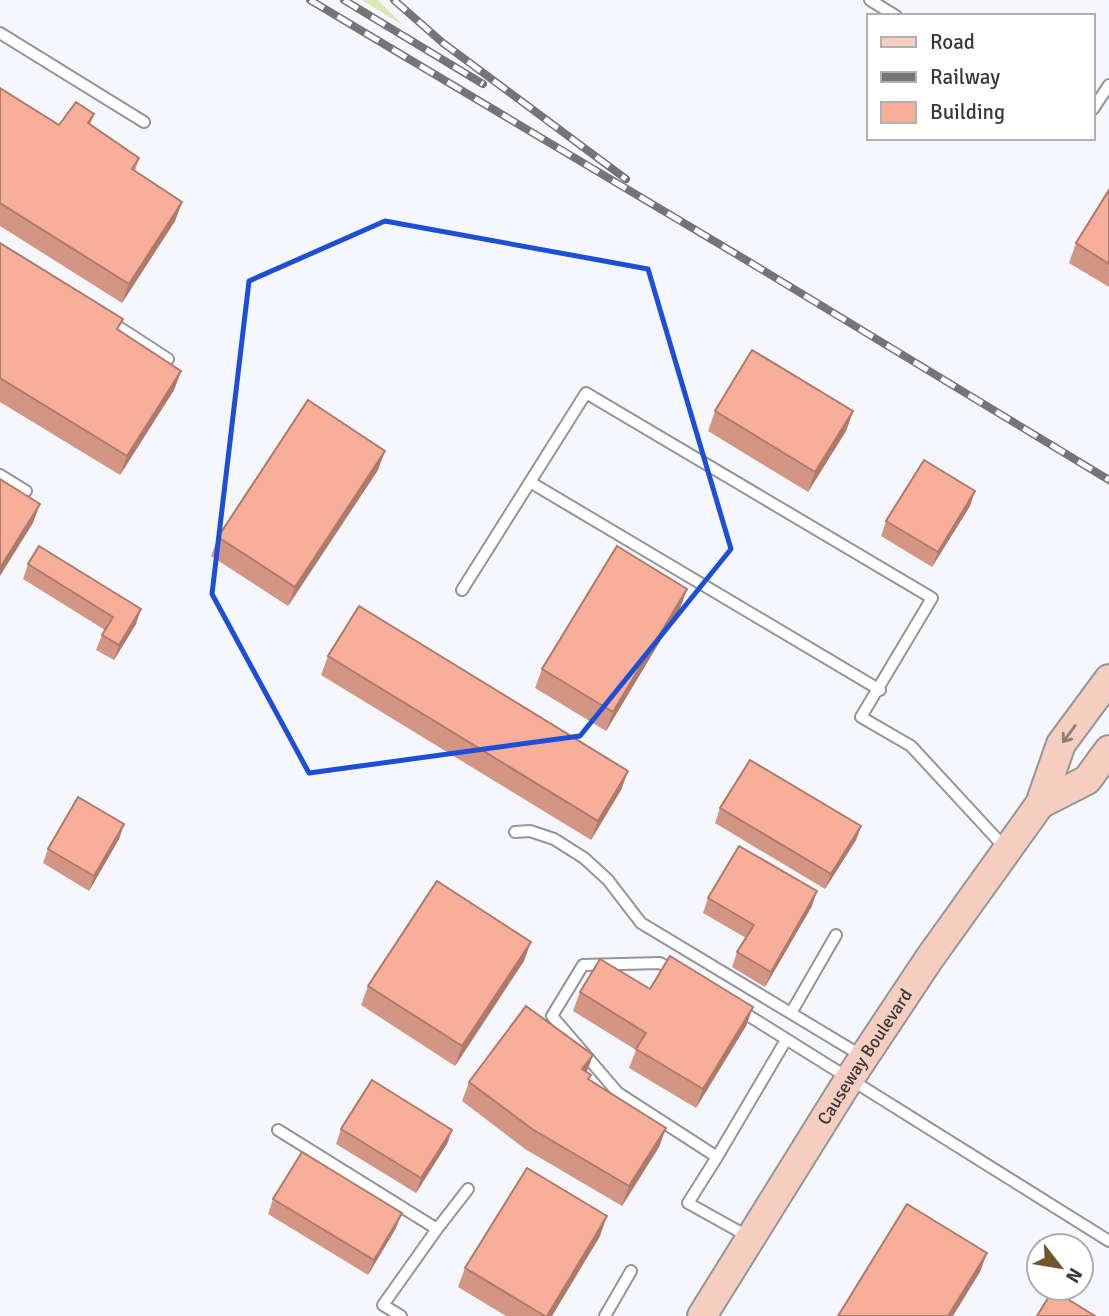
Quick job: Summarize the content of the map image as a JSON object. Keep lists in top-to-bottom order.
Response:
{
  "streets": {
    "main road": ["Causeway Boulevard"]
  },
  "legend": ["Road", "Railway", "Building"],
  "north": "bottom right"
}
